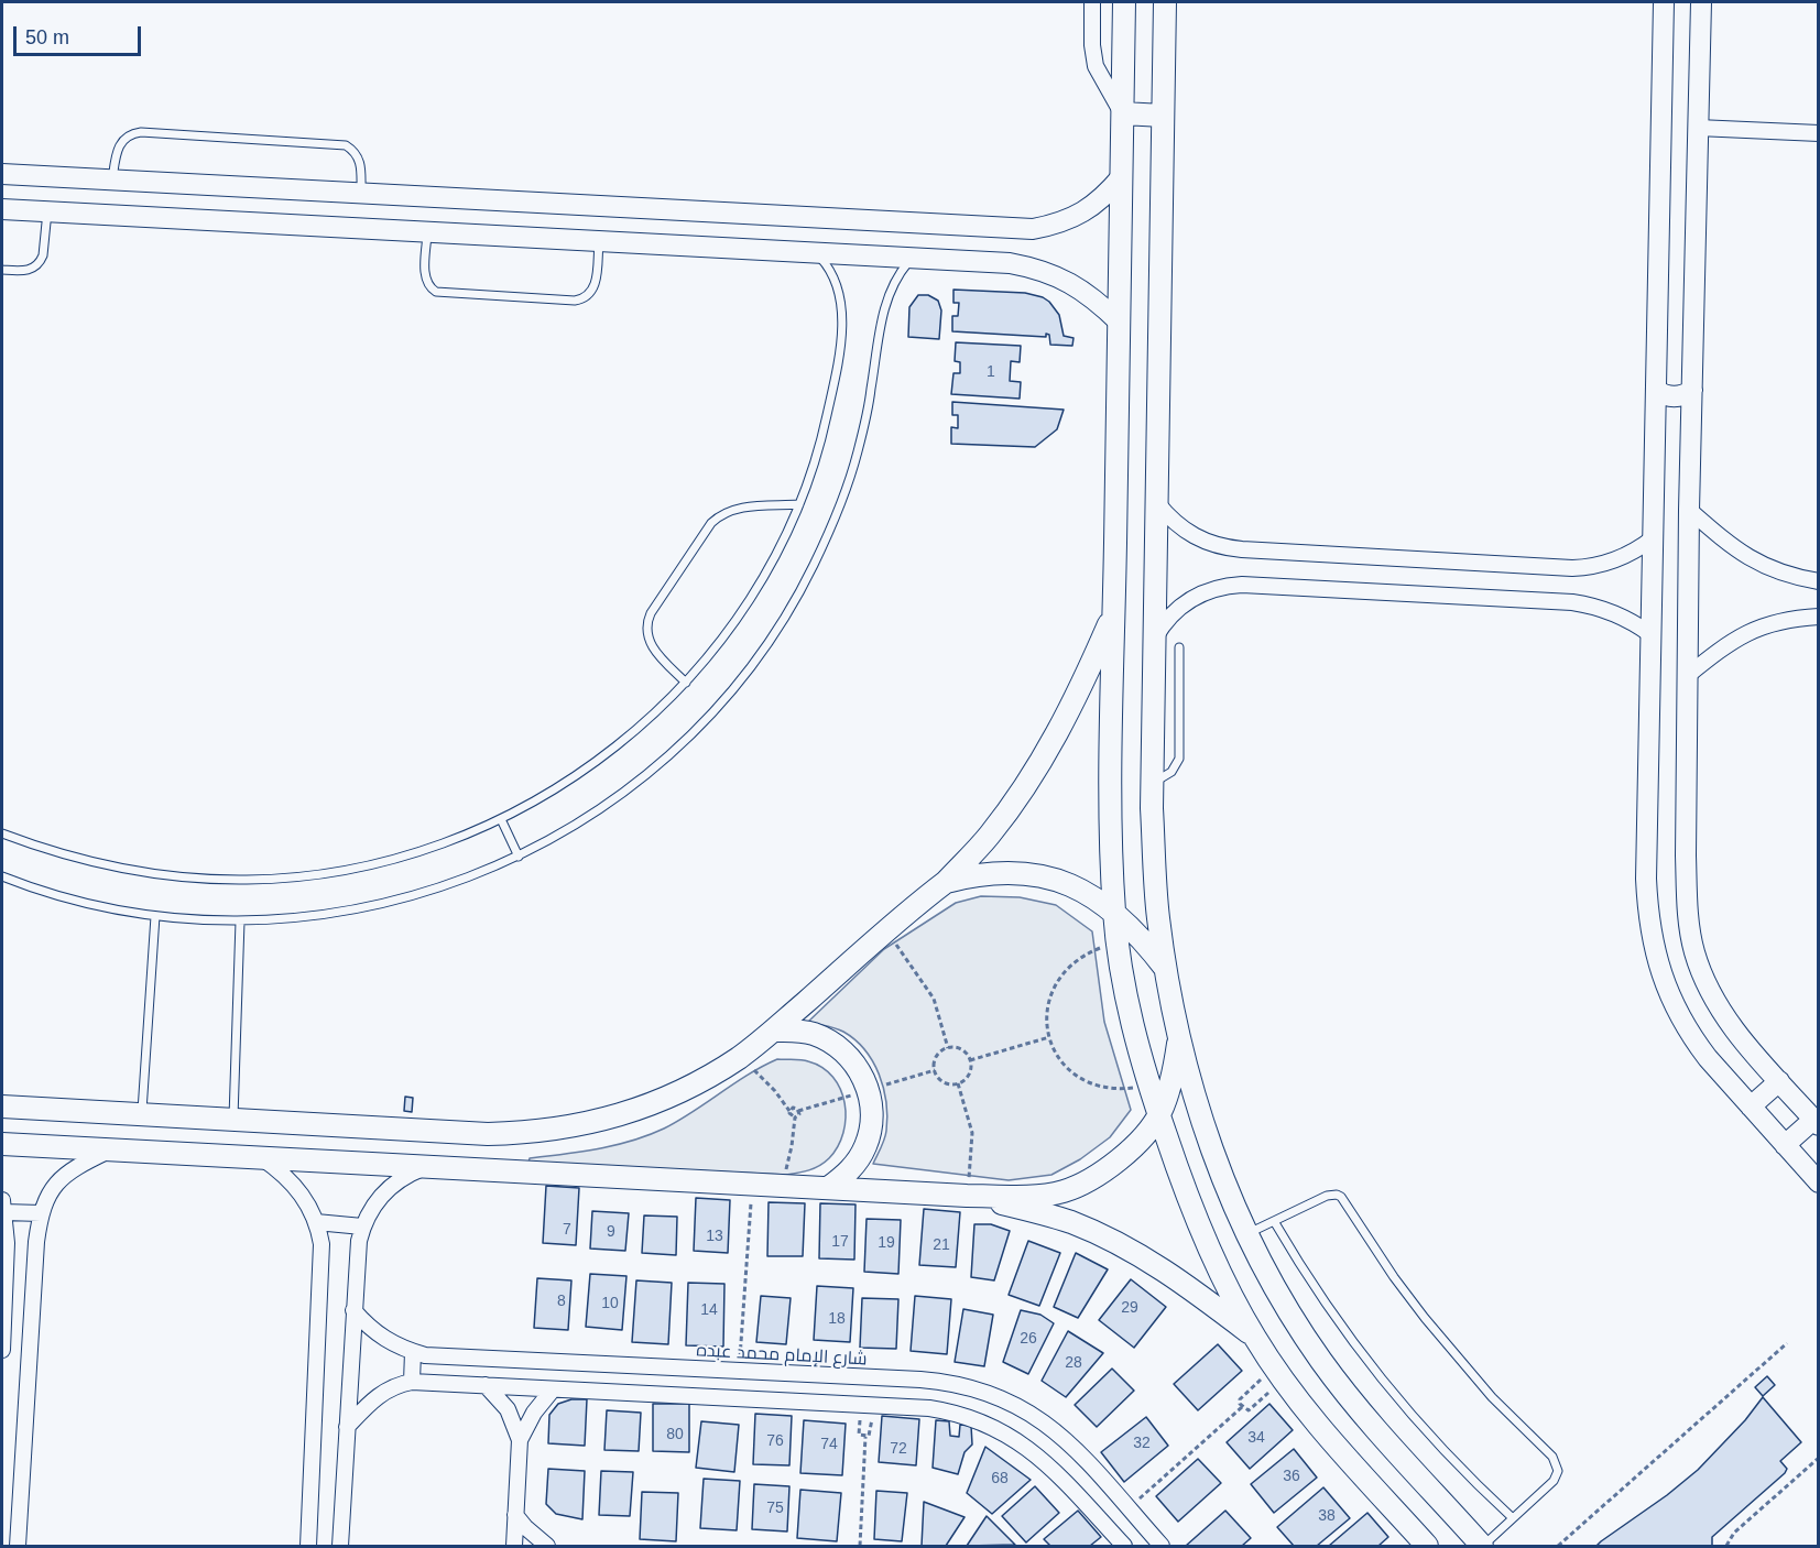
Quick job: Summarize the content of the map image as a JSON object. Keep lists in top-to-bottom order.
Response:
{
  "streets": {
    "street": ["شارع الإمام محمد عبده"]
  },
  "house_numbers": [
    "1",
    "7",
    "9",
    "13",
    "17",
    "19",
    "21",
    "8",
    "10",
    "29",
    "14",
    "18",
    "26",
    "28",
    "80",
    "34",
    "76",
    "32",
    "74",
    "72",
    "36",
    "68",
    "75",
    "38"
  ],
  "scale_bar": "50 m"
}
